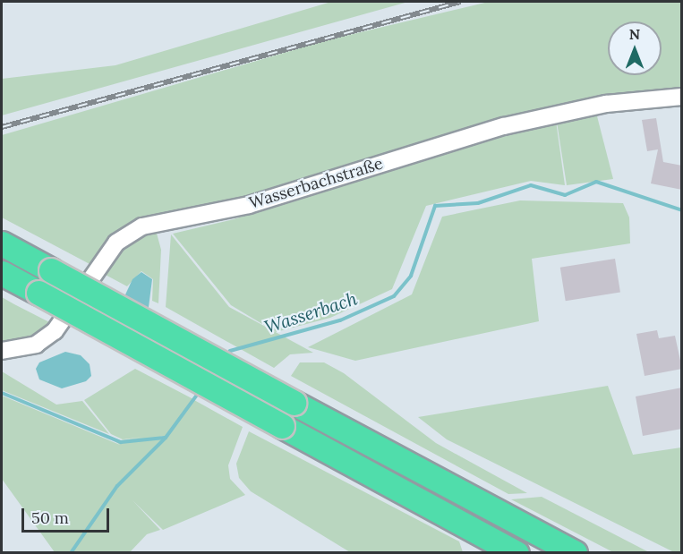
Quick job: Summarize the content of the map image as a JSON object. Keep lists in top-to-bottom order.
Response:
{
  "streets": {
    "street": ["Wasserbachstraße"]
  },
  "water": ["Wasserbach"],
  "scale_bar": "50 m",
  "north": "top"
}
